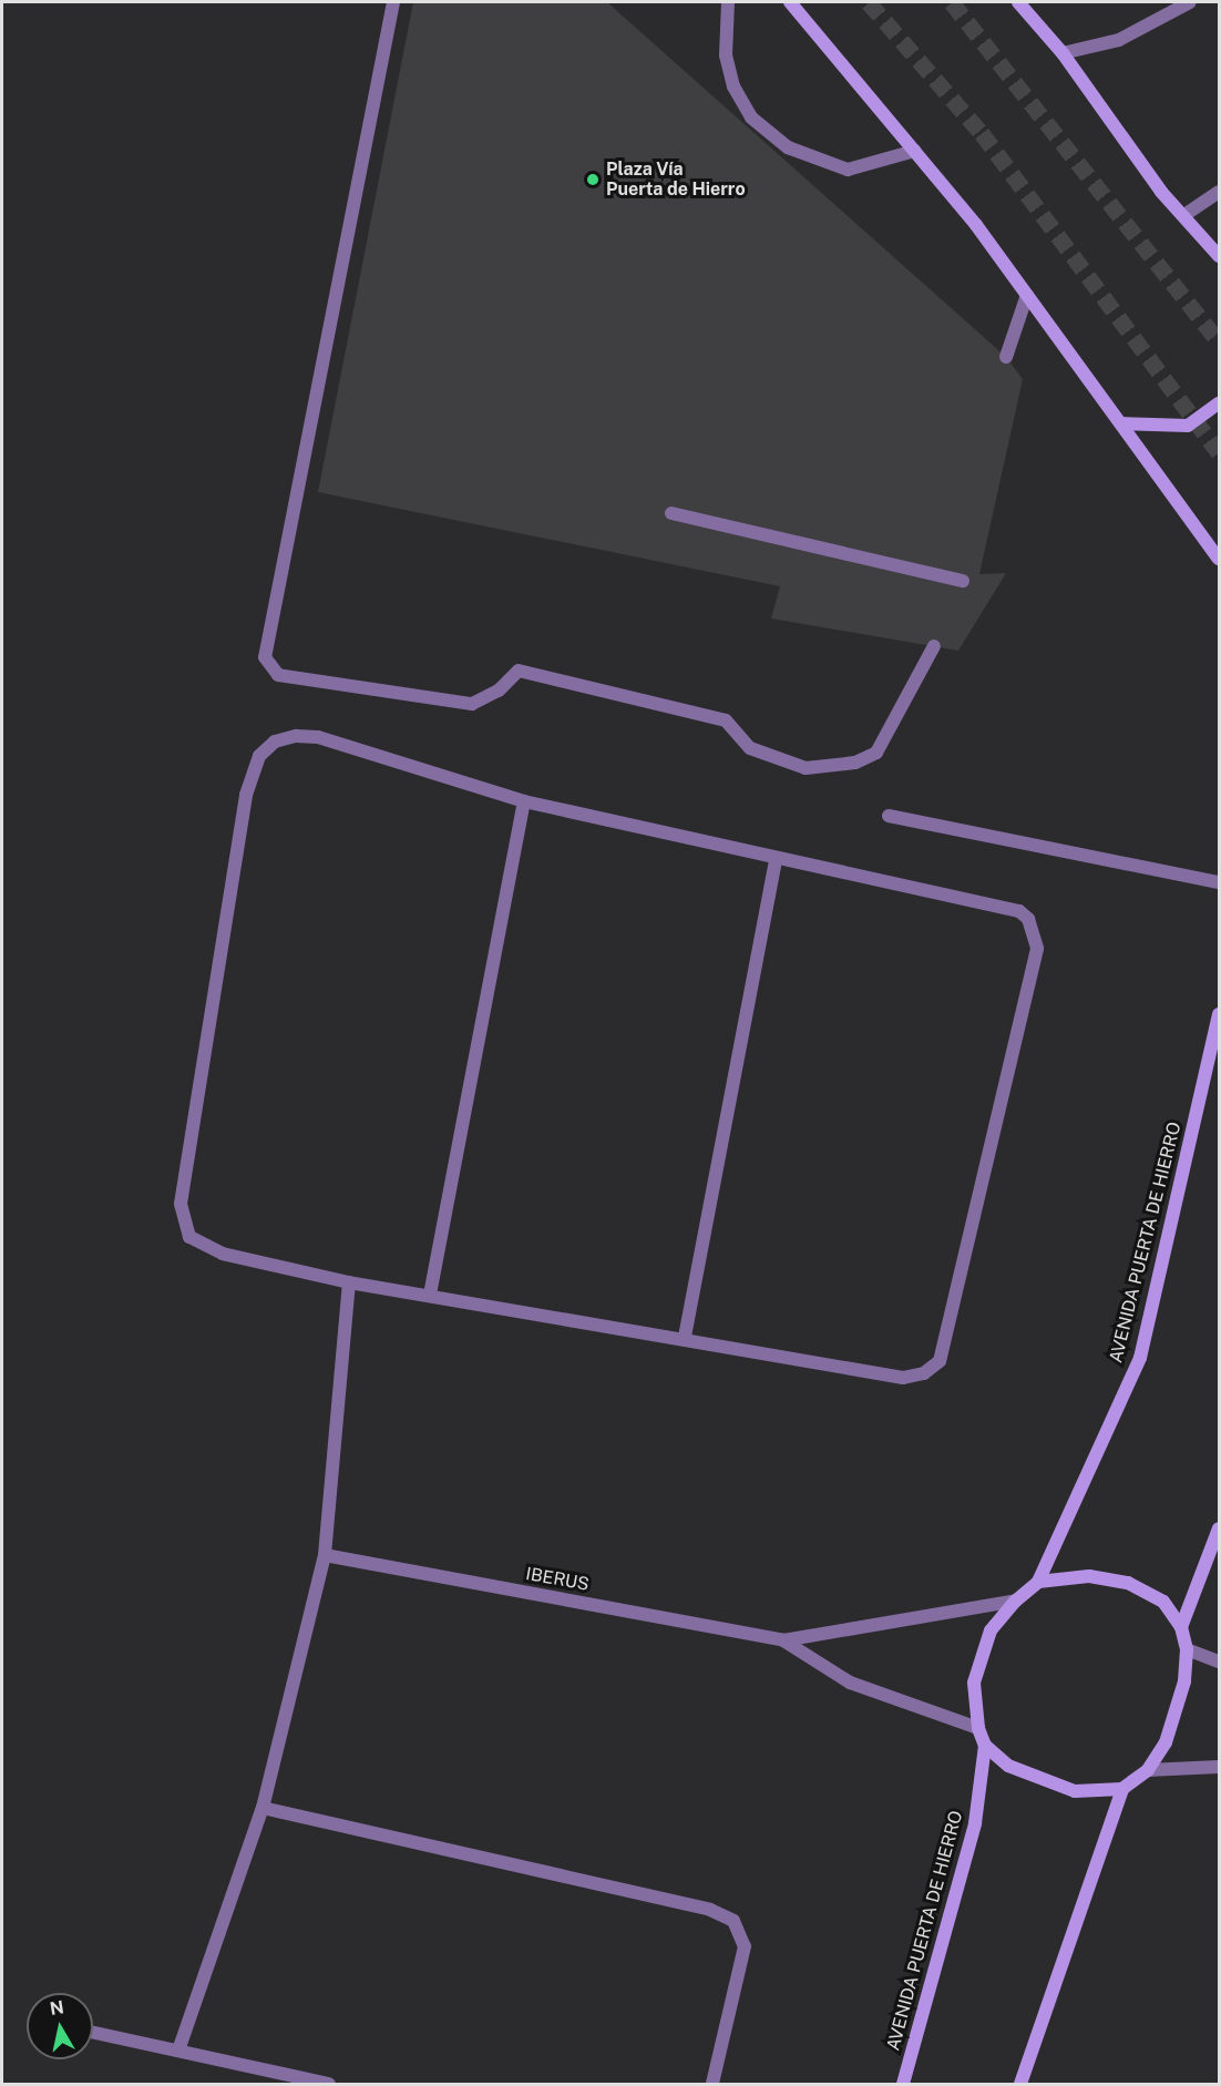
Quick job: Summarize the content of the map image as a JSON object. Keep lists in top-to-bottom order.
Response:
{
  "streets": {
    "street": ["AVENIDA PUERTA DE HIERRO", "IBERUS"]
  },
  "crossings": [
    ["AVENIDA PUERTA DE HIERRO", "IBERUS"]
  ],
  "places": ["Plaza Vía Puerta de Hierro"],
  "north": "top"
}
